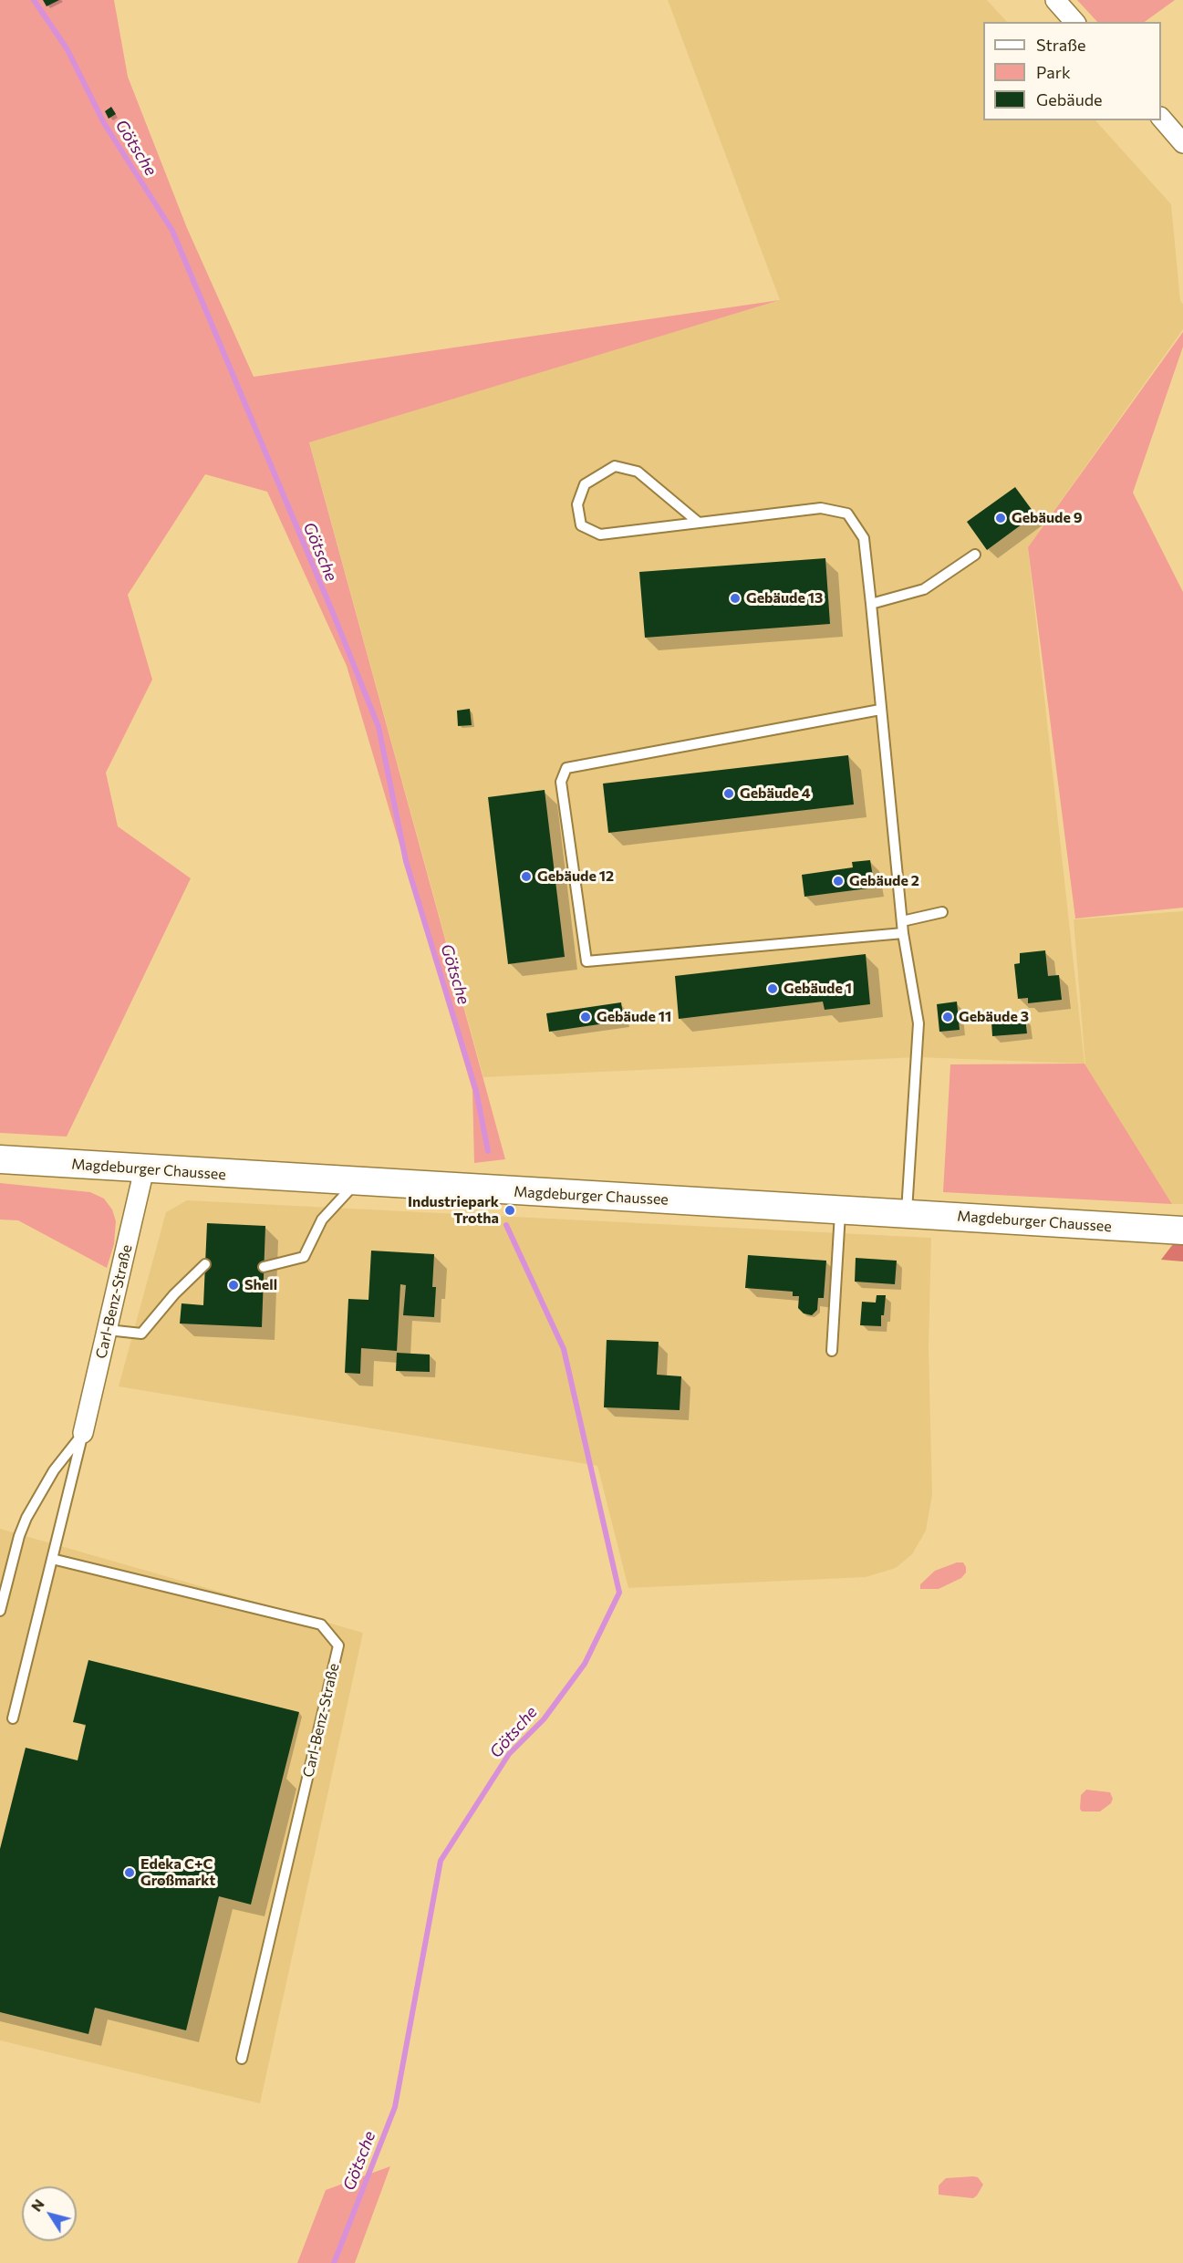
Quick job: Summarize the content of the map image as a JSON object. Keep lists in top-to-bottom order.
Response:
{
  "streets": {
    "main road": ["Magdeburger Chaussee"],
    "street": ["Carl-Benz-Straße"]
  },
  "crossings": [
    ["Magdeburger Chaussee", "Carl-Benz-Straße"]
  ],
  "water": ["Götsche"],
  "places": [
    "Gebäude 9",
    "Gebäude 13",
    "Gebäude 4",
    "Gebäude 12",
    "Gebäude 2",
    "Gebäude 1",
    "Gebäude 11",
    "Gebäude 3",
    "Industriepark Trotha",
    "Shell",
    "Edeka C+C Großmarkt"
  ],
  "legend": ["Straße", "Park", "Gebäude"],
  "north": "top left"
}
